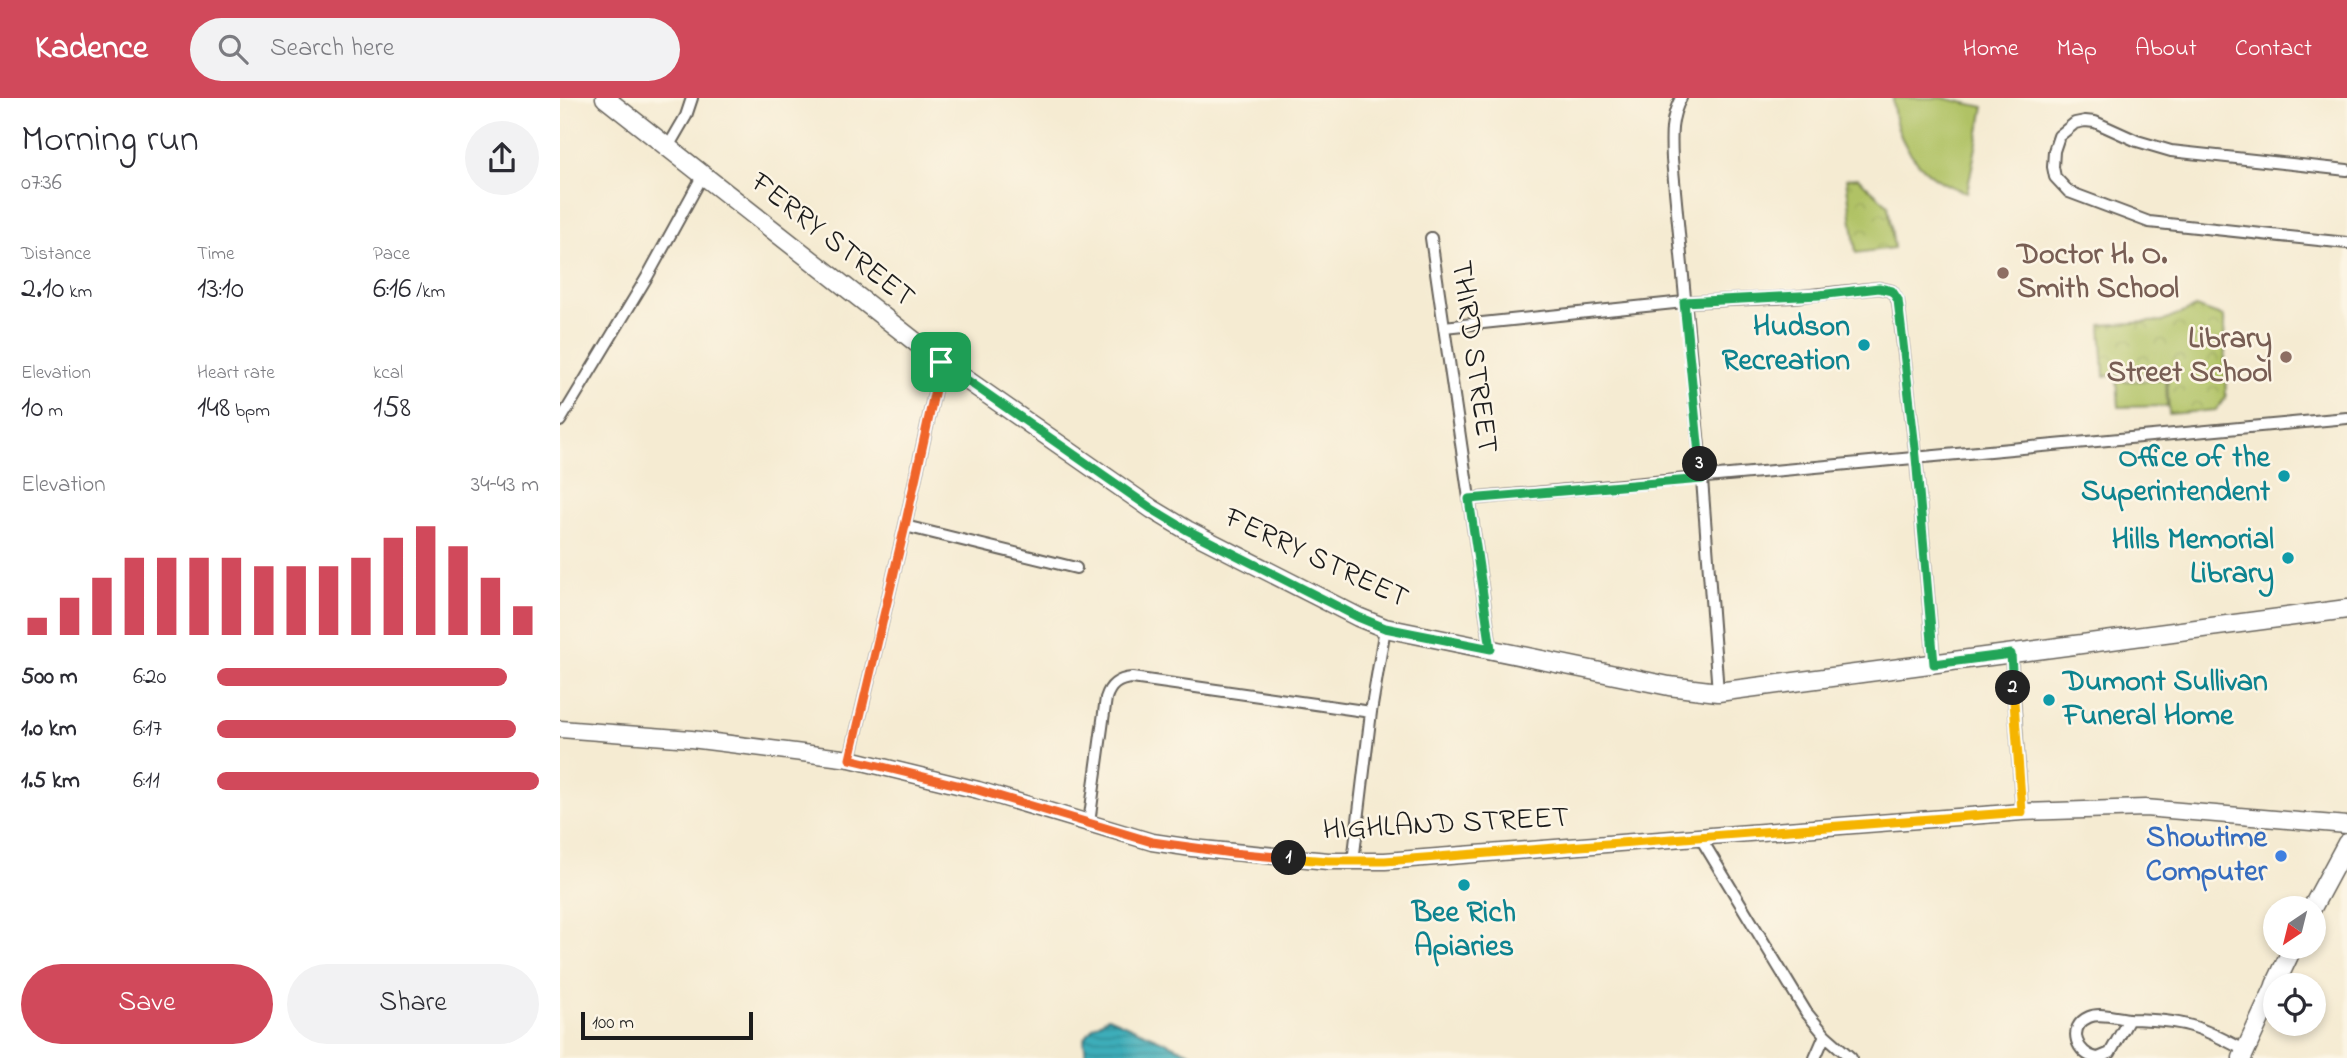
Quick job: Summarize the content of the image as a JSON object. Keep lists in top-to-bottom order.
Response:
{
  "streets": {
    "main road": ["FERRY STREET"],
    "street": ["THIRD STREET", "HIGHLAND STREET"]
  },
  "crossings": [
    ["FERRY STREET", "THIRD STREET"]
  ],
  "places": [
    "Doctor H. O. Smith School",
    "Hudson Recreation",
    "Library Street School",
    "Office of the Superintendent",
    "Hills Memorial Library",
    "Dumont Sullivan Funeral Home",
    "Showtime Computer",
    "Bee Rich Apiaries"
  ],
  "scale_bar": "100 m",
  "north": "bottom left",
  "page": {
    "header": "Kadence",
    "search": "Search here",
    "nav": [
      "Home",
      "Map",
      "About",
      "Contact"
    ],
    "heading": ["Morning run", "07:36"],
    "stats": [
      ["Distance", "2.10 km"],
      ["Time", "13:10"],
      ["Pace", "6:16 /km"],
      ["Elevation", "10 m"],
      ["Heart rate", "148 bpm"],
      ["kcal", "158"]
    ],
    "pins": ["3", "2", "1"],
    "chart": ["Elevation", "34–43 m"],
    "list": [
      {
        "name": "500 m",
        "note": "6:20"
      },
      {
        "name": "1.0 km",
        "note": "6:17"
      },
      {
        "name": "1.5 km",
        "note": "6:11"
      }
    ],
    "buttons": ["Save", "Share"],
    "scale": "100 m"
  }
}
